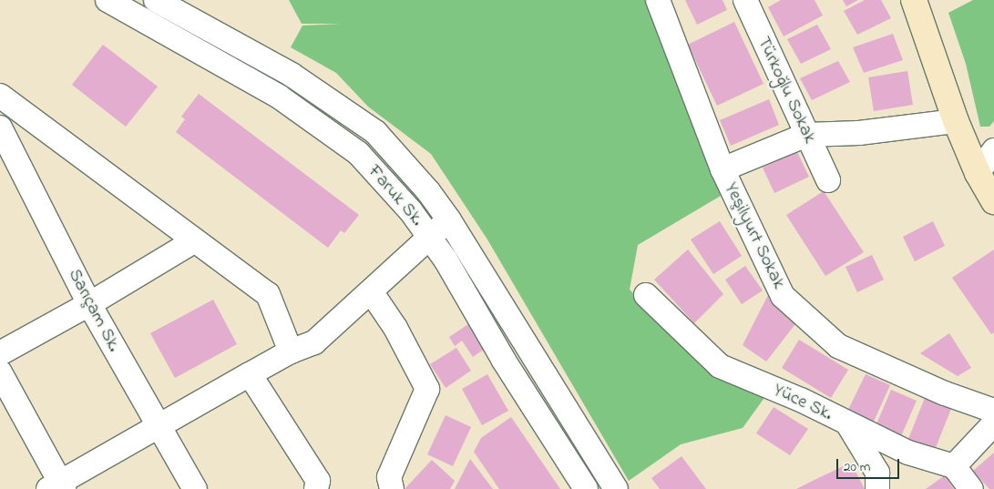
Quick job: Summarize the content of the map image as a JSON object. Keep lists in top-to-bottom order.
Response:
{
  "streets": {
    "street": [
      "Türkoğlu Sokak",
      "Faruk Sk.",
      "Yeşilyurt Sokak",
      "Sarıçam Sk.",
      "Yüce Sk."
    ]
  },
  "scale_bar": "20 m"
}
